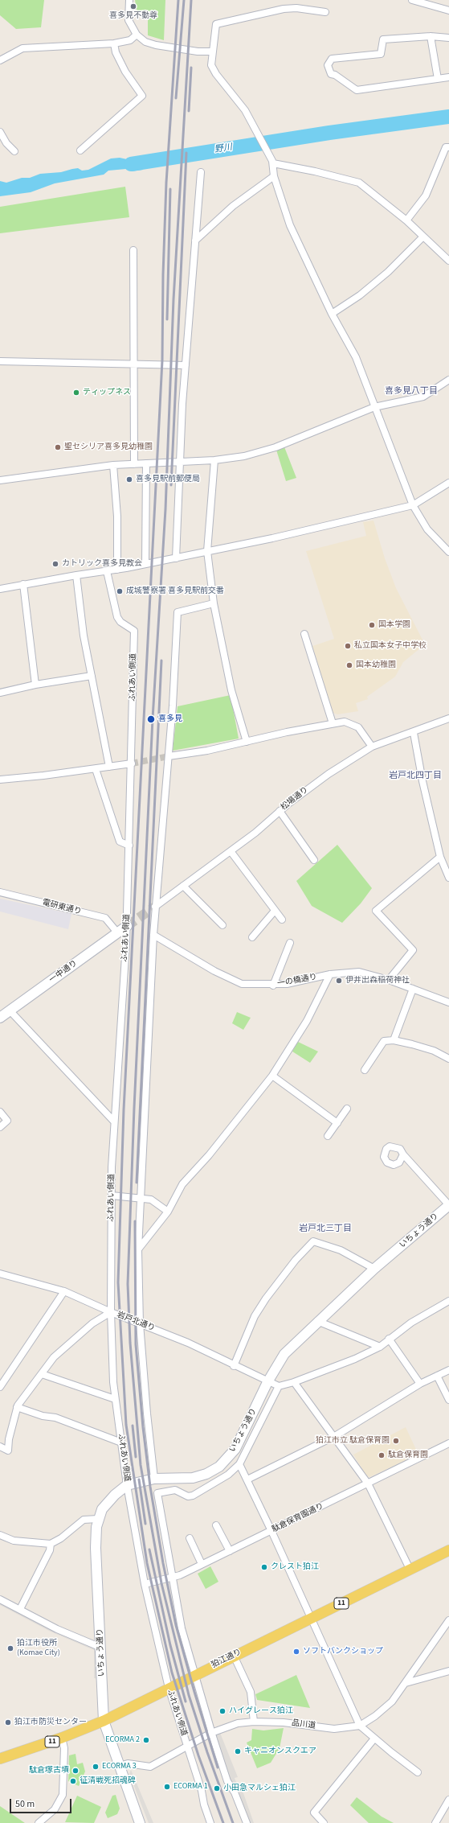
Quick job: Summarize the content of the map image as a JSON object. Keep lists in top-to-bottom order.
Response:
{
  "streets": {
    "main road": ["11", "狛江通り"],
    "street": [
      "ふれあい側道",
      "松場通り",
      "電研東通り",
      "一中通り",
      "一の橋通り",
      "いちょう通り",
      "岩戸北通り",
      "駄倉保育園通り",
      "品川道"
    ]
  },
  "crossings": [
    ["ふれあい側道", "一中通り"],
    ["ふれあい側道", "いちょう通り"],
    ["ふれあい側道", "岩戸北通り"],
    ["ふれあい側道", "駄倉保育園通り"],
    ["ふれあい側道", "狛江通り"],
    ["ふれあい側道", "品川道"],
    ["電研東通り", "一中通り"],
    ["いちょう通り", "岩戸北通り"],
    ["いちょう通り", "狛江通り"],
    ["いちょう通り", "品川道"]
  ],
  "districts": ["喜多見八丁目", "岩戸北四丁目", "岩戸北三丁目"],
  "water": ["野川"],
  "places": [
    "喜多見不動尊",
    "ティップネス",
    "聖セシリア喜多見幼稚園",
    "喜多見駅前郵便局",
    "カトリック喜多見教会",
    "成城警察署 喜多見駅前交番",
    "国本学園",
    "私立国本女子中学校",
    "国本幼稚園",
    "喜多見",
    "伊井出森稲荷神社",
    "狛江市立 駄倉保育園",
    "駄倉保育園",
    "クレスト狛江",
    "狛江市役所 (Komae City)",
    "ソフトバンクショップ",
    "ハイグレース狛江",
    "狛江市防災センター",
    "ECORMA 2",
    "キャニオンスクエア",
    "ECORMA 3",
    "駄倉塚古墳",
    "征清戦死招魂碑",
    "ECORMA 1",
    "小田急マルシェ狛江"
  ],
  "scale_bar": "50 m"
}
